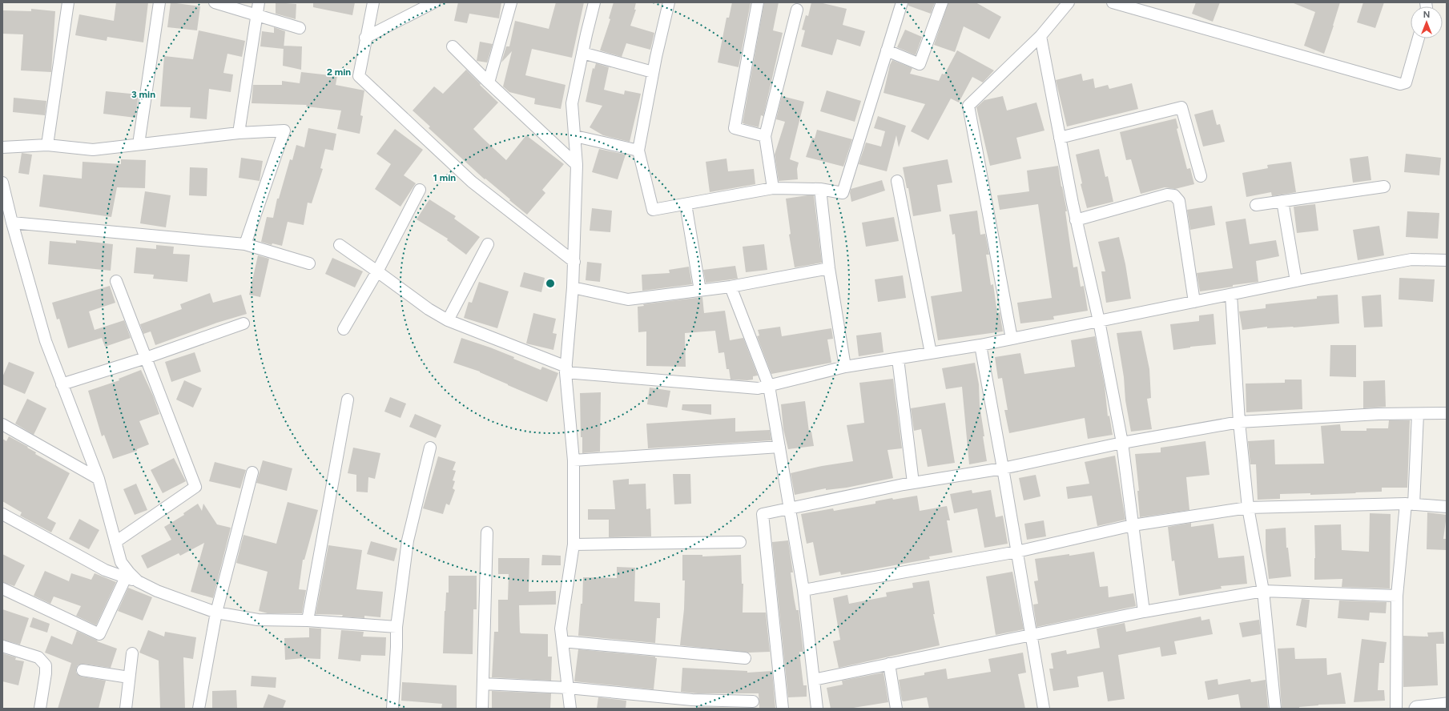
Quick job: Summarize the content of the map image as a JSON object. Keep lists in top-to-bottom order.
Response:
{
  "north": "top",
  "rings": ["2 min", "3 min", "1 min"]
}
